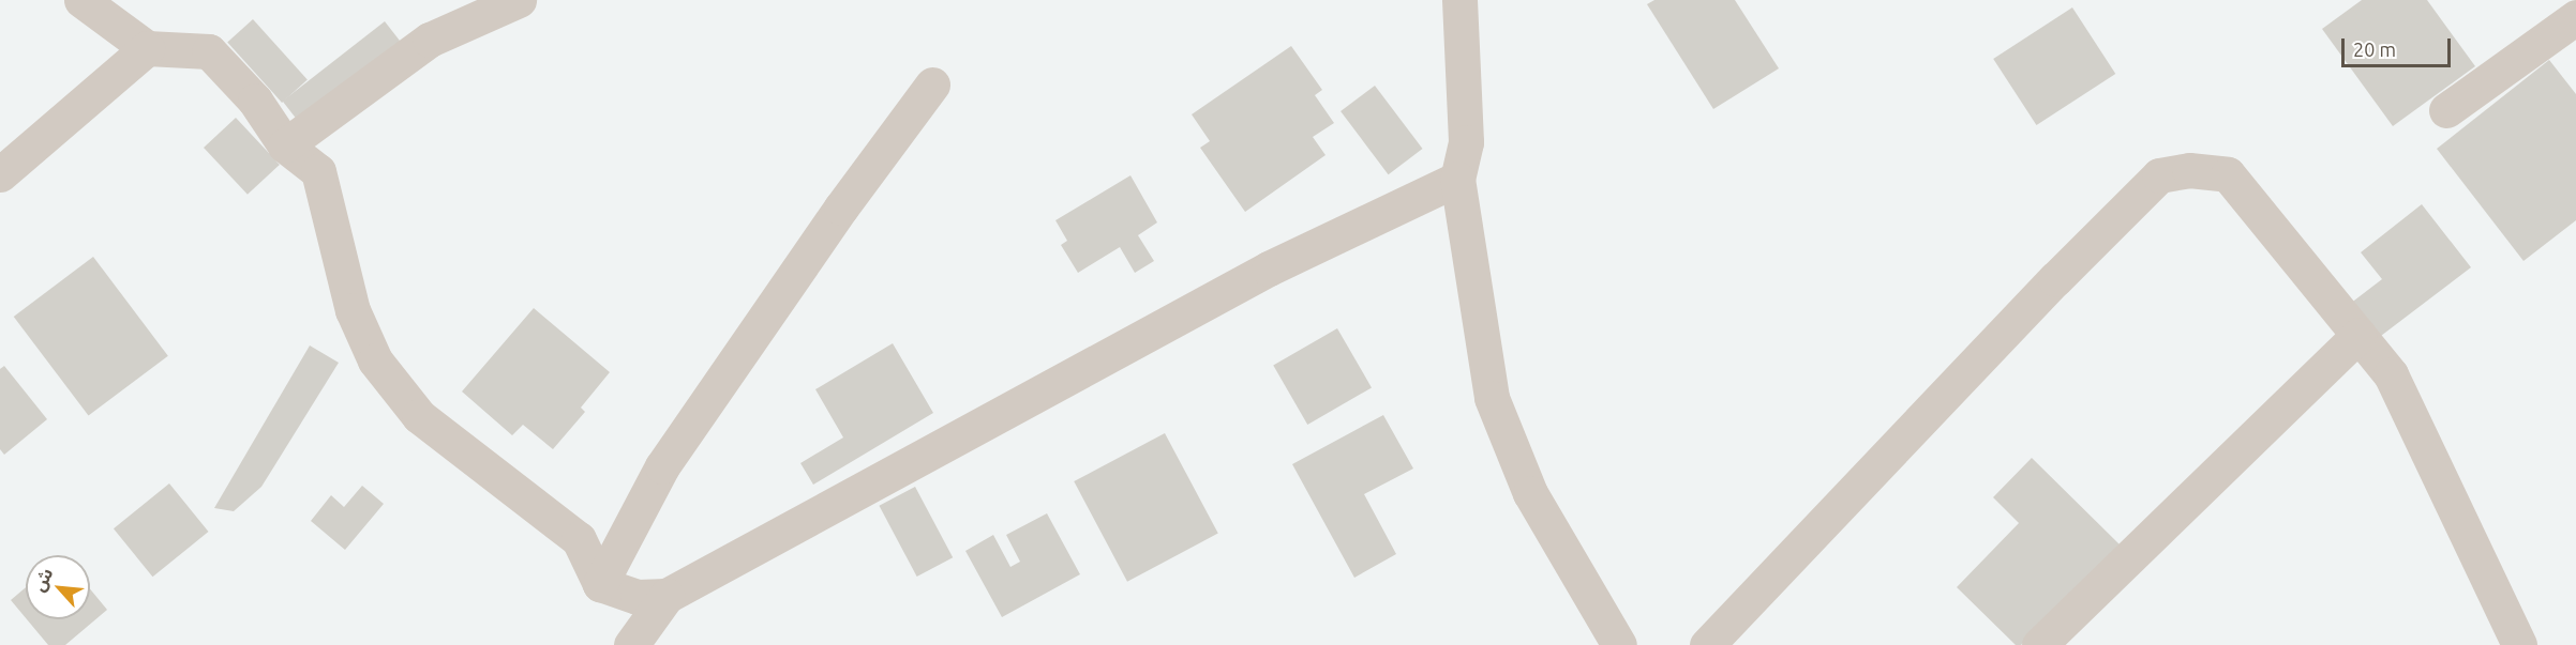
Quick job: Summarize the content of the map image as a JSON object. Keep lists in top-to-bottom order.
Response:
{
  "scale_bar": "20 m",
  "north": "top left"
}
